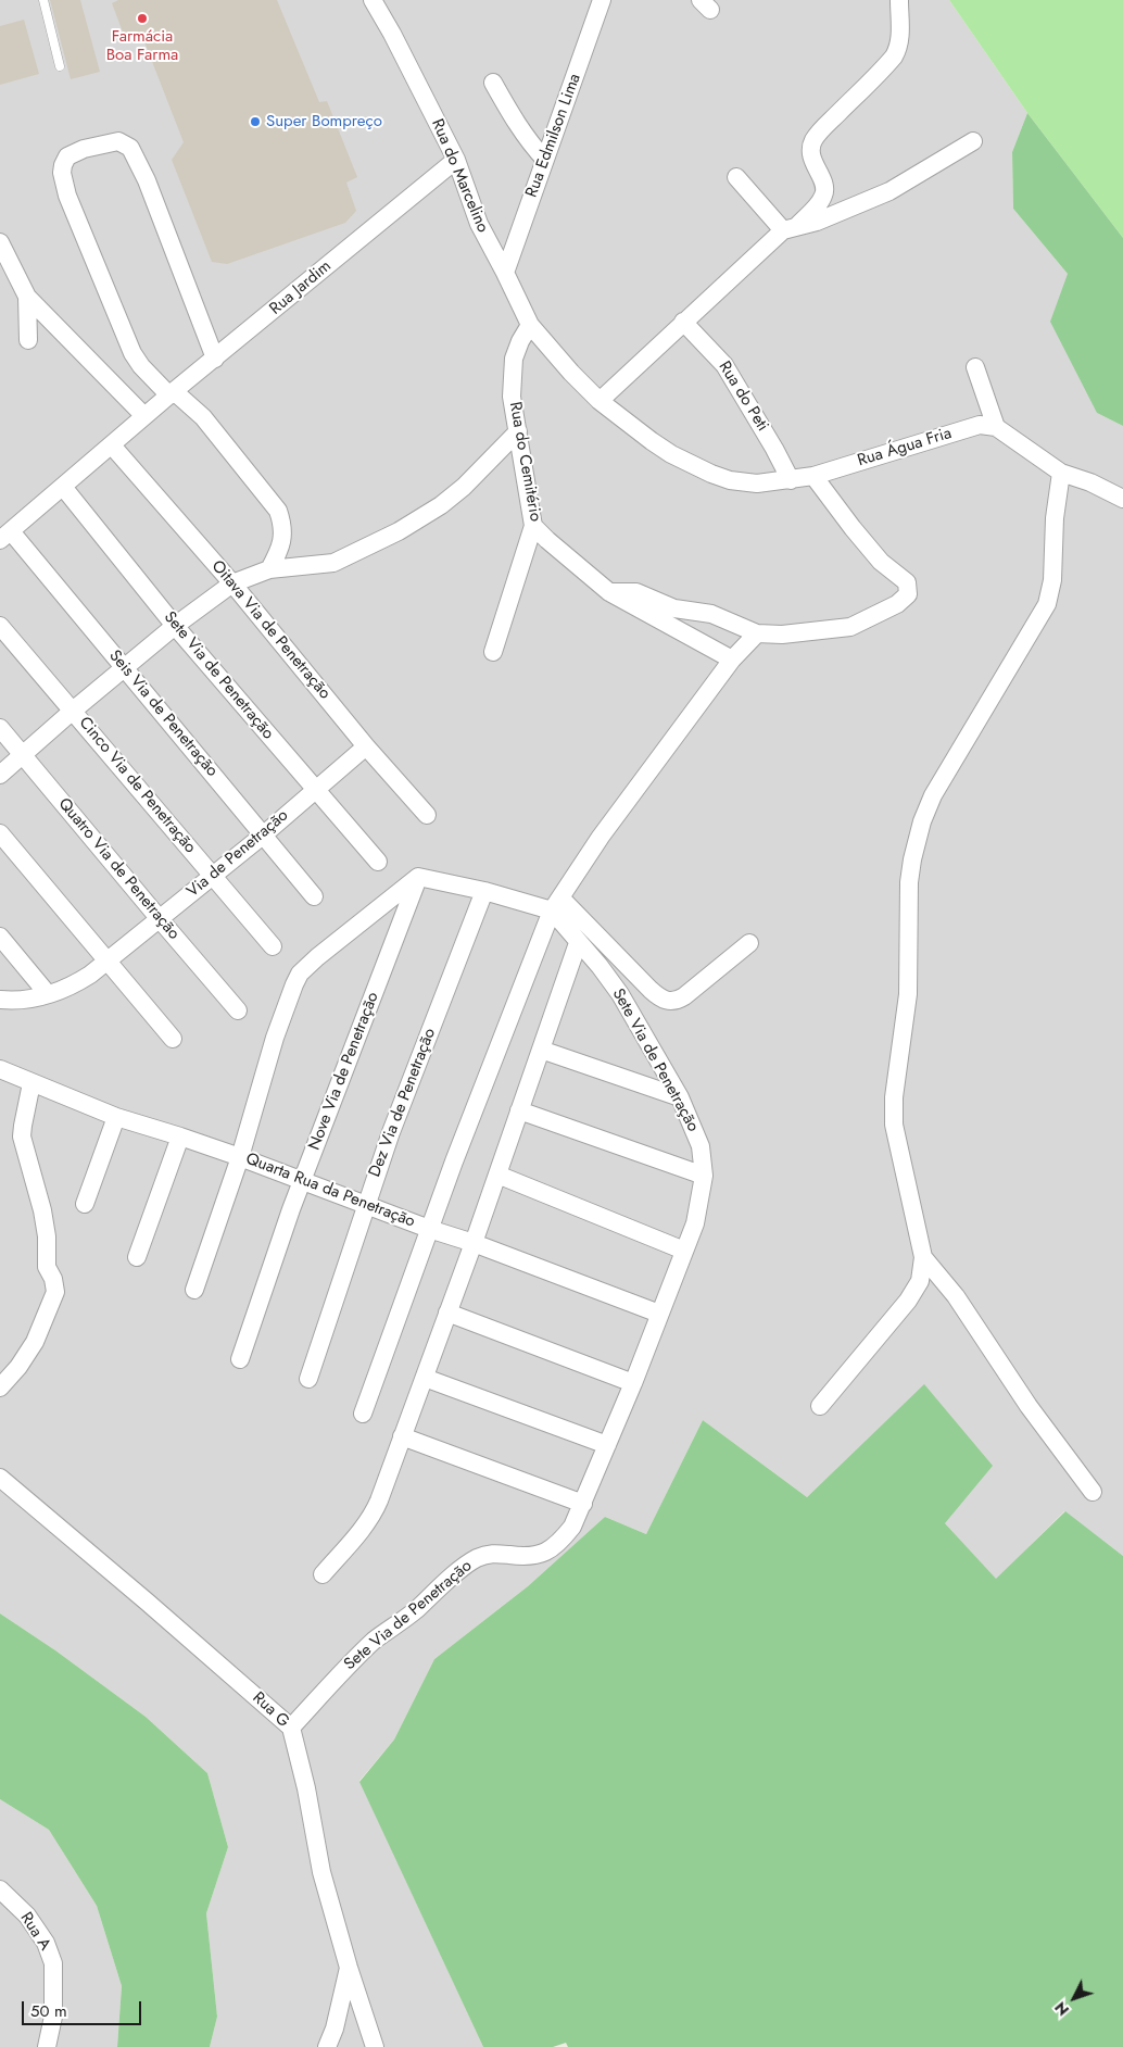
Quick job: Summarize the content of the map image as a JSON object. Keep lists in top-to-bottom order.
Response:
{
  "streets": {
    "street": [
      "Rua Edmilson Lima",
      "Rua do Marcelino",
      "Rua Jardim",
      "Rua do Peti",
      "Rua Água Fria",
      "Rua do Cemitério",
      "Oitava Via de Penetração",
      "Sete Via de Penetração",
      "Seis Via de Penetração",
      "Cinco Via de Penetração",
      "Via de Penetração",
      "Quatro Via de Penetração",
      "Nove Via de Penetração",
      "Dez Via de Penetração",
      "Quarta Rua da Penetração",
      "Rua G",
      "Rua A"
    ]
  },
  "crossings": [
    ["Rua Edmilson Lima", "Rua do Marcelino"],
    ["Rua do Marcelino", "Rua Jardim"],
    ["Rua do Marcelino", "Rua Água Fria"],
    ["Rua do Marcelino", "Rua do Cemitério"],
    ["Rua Jardim", "Oitava Via de Penetração"],
    ["Rua Jardim", "Sete Via de Penetração"],
    ["Rua Jardim", "Seis Via de Penetração"],
    ["Rua do Peti", "Rua Água Fria"],
    ["Oitava Via de Penetração", "Via de Penetração"],
    ["Sete Via de Penetração", "Via de Penetração"],
    ["Sete Via de Penetração", "Quarta Rua da Penetração"],
    ["Sete Via de Penetração", "Rua G"],
    ["Seis Via de Penetração", "Via de Penetração"],
    ["Cinco Via de Penetração", "Via de Penetração"],
    ["Via de Penetração", "Quatro Via de Penetração"],
    ["Nove Via de Penetração", "Quarta Rua da Penetração"],
    ["Dez Via de Penetração", "Quarta Rua da Penetração"]
  ],
  "places": ["Farmácia Boa Farma", "Super Bompreço"],
  "scale_bar": "50 m",
  "north": "bottom left"
}
